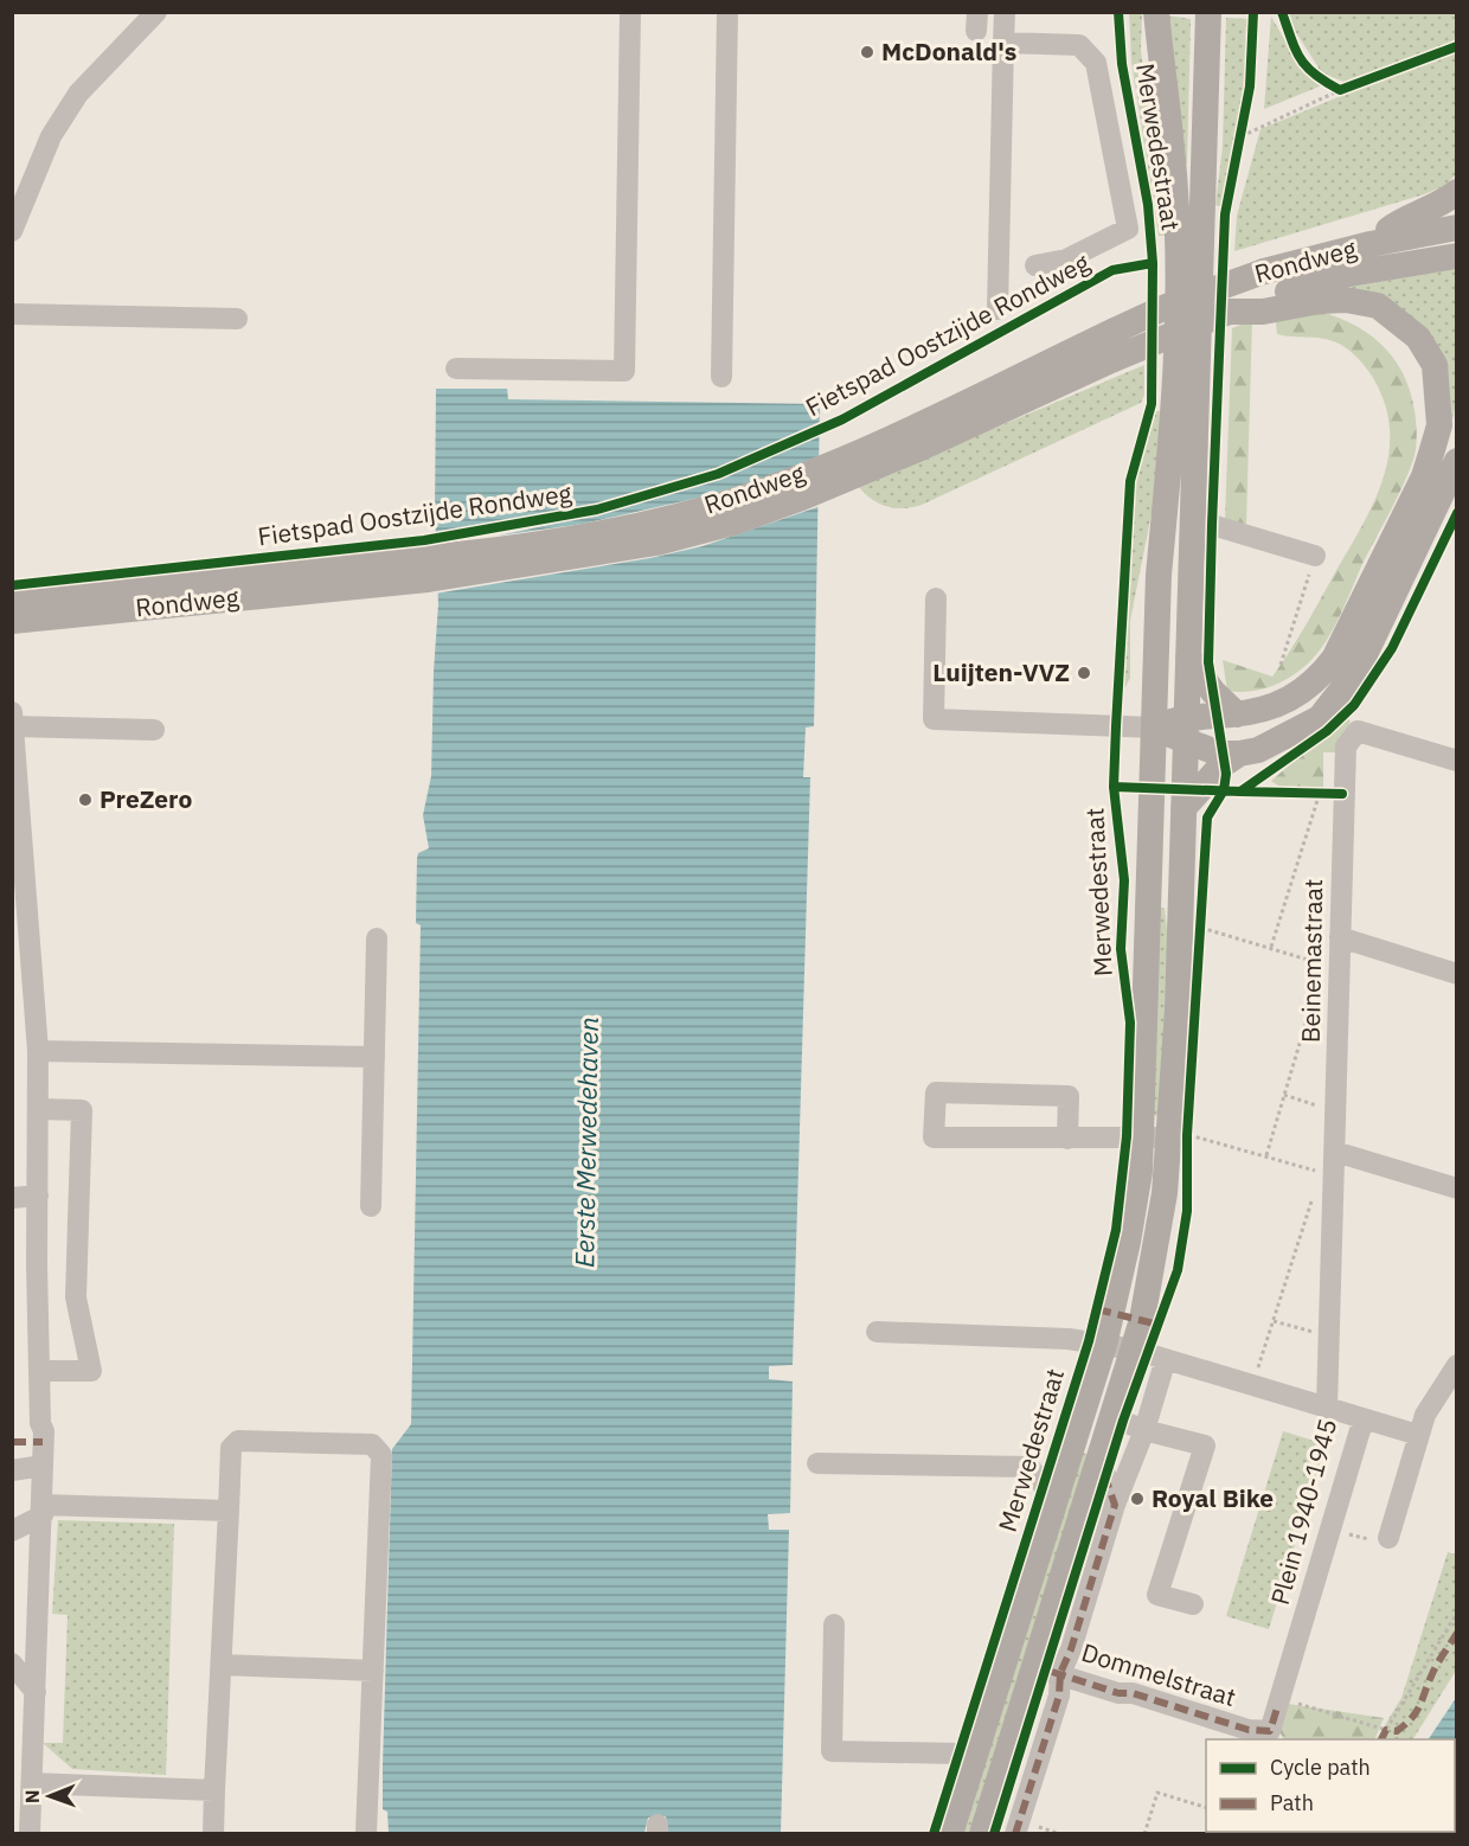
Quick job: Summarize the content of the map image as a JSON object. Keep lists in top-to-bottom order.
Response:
{
  "streets": {
    "main road": ["Merwedestraat", "Rondweg"],
    "street": ["Beinemastraat", "Plein 1940-1945", "Dommelstraat"],
    "cycle path": ["Fietspad Oostzijde Rondweg"]
  },
  "crossings": [
    ["Merwedestraat", "Plein 1940-1945"],
    ["Merwedestraat", "Dommelstraat"],
    ["Beinemastraat", "Plein 1940-1945"],
    ["Plein 1940-1945", "Dommelstraat"]
  ],
  "water": ["Eerste Merwedehaven"],
  "places": [
    "McDonald's",
    "Luijten-VVZ",
    "PreZero",
    "Royal Bike"
  ],
  "legend": ["Cycle path", "Path"],
  "north": "left"
}
